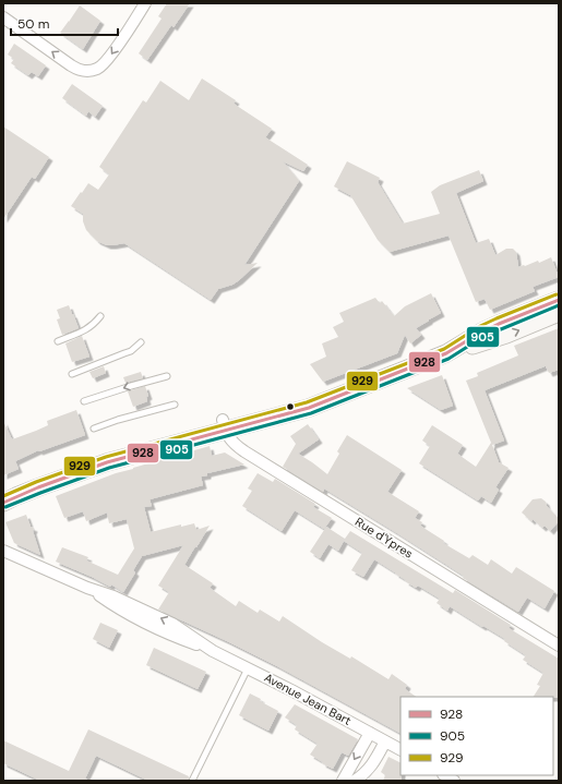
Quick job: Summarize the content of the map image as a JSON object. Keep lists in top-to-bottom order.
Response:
{
  "streets": {
    "street": ["Rue d'Ypres", "Avenue Jean Bart"]
  },
  "lines": ["transit line 929", "transit line 928", "transit line 905"],
  "legend": ["928", "905", "929"],
  "scale_bar": "50 m"
}
